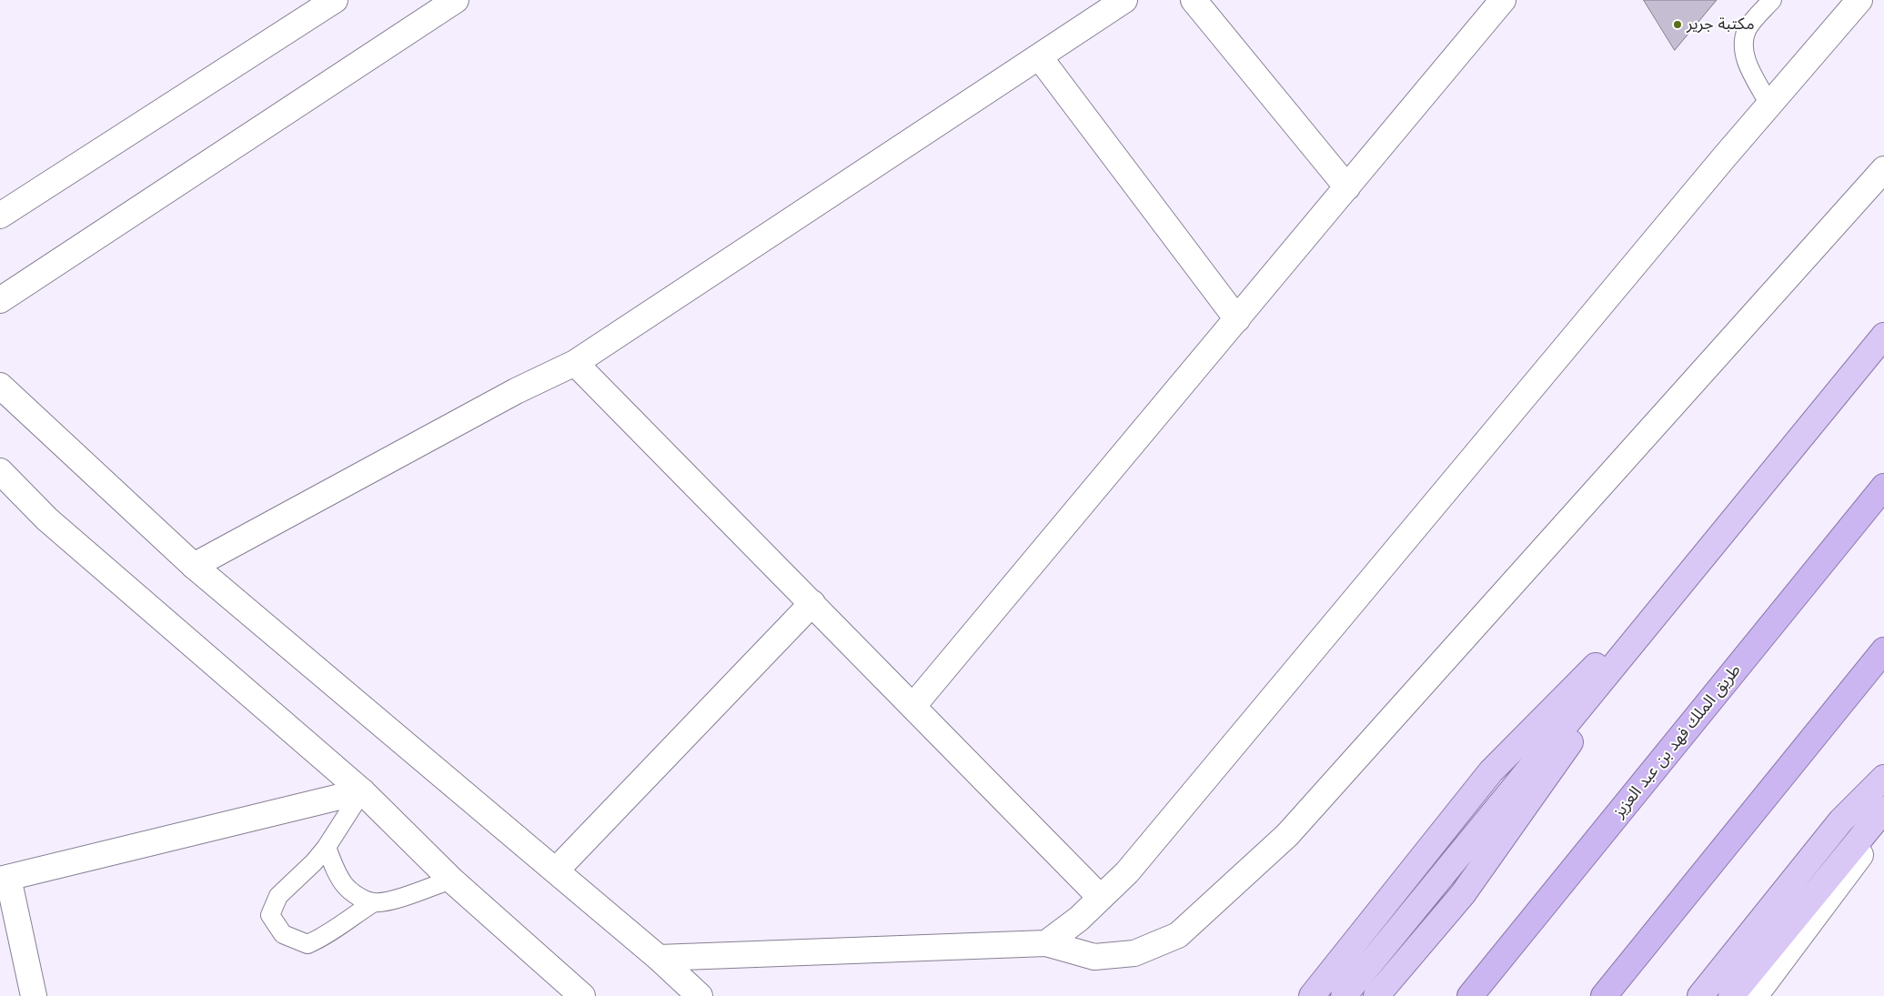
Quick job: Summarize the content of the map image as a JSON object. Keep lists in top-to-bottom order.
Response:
{
  "streets": {
    "highway": ["طريق الملك فهد بن عبد العزيز"]
  },
  "places": ["مكتبة جرير"]
}
